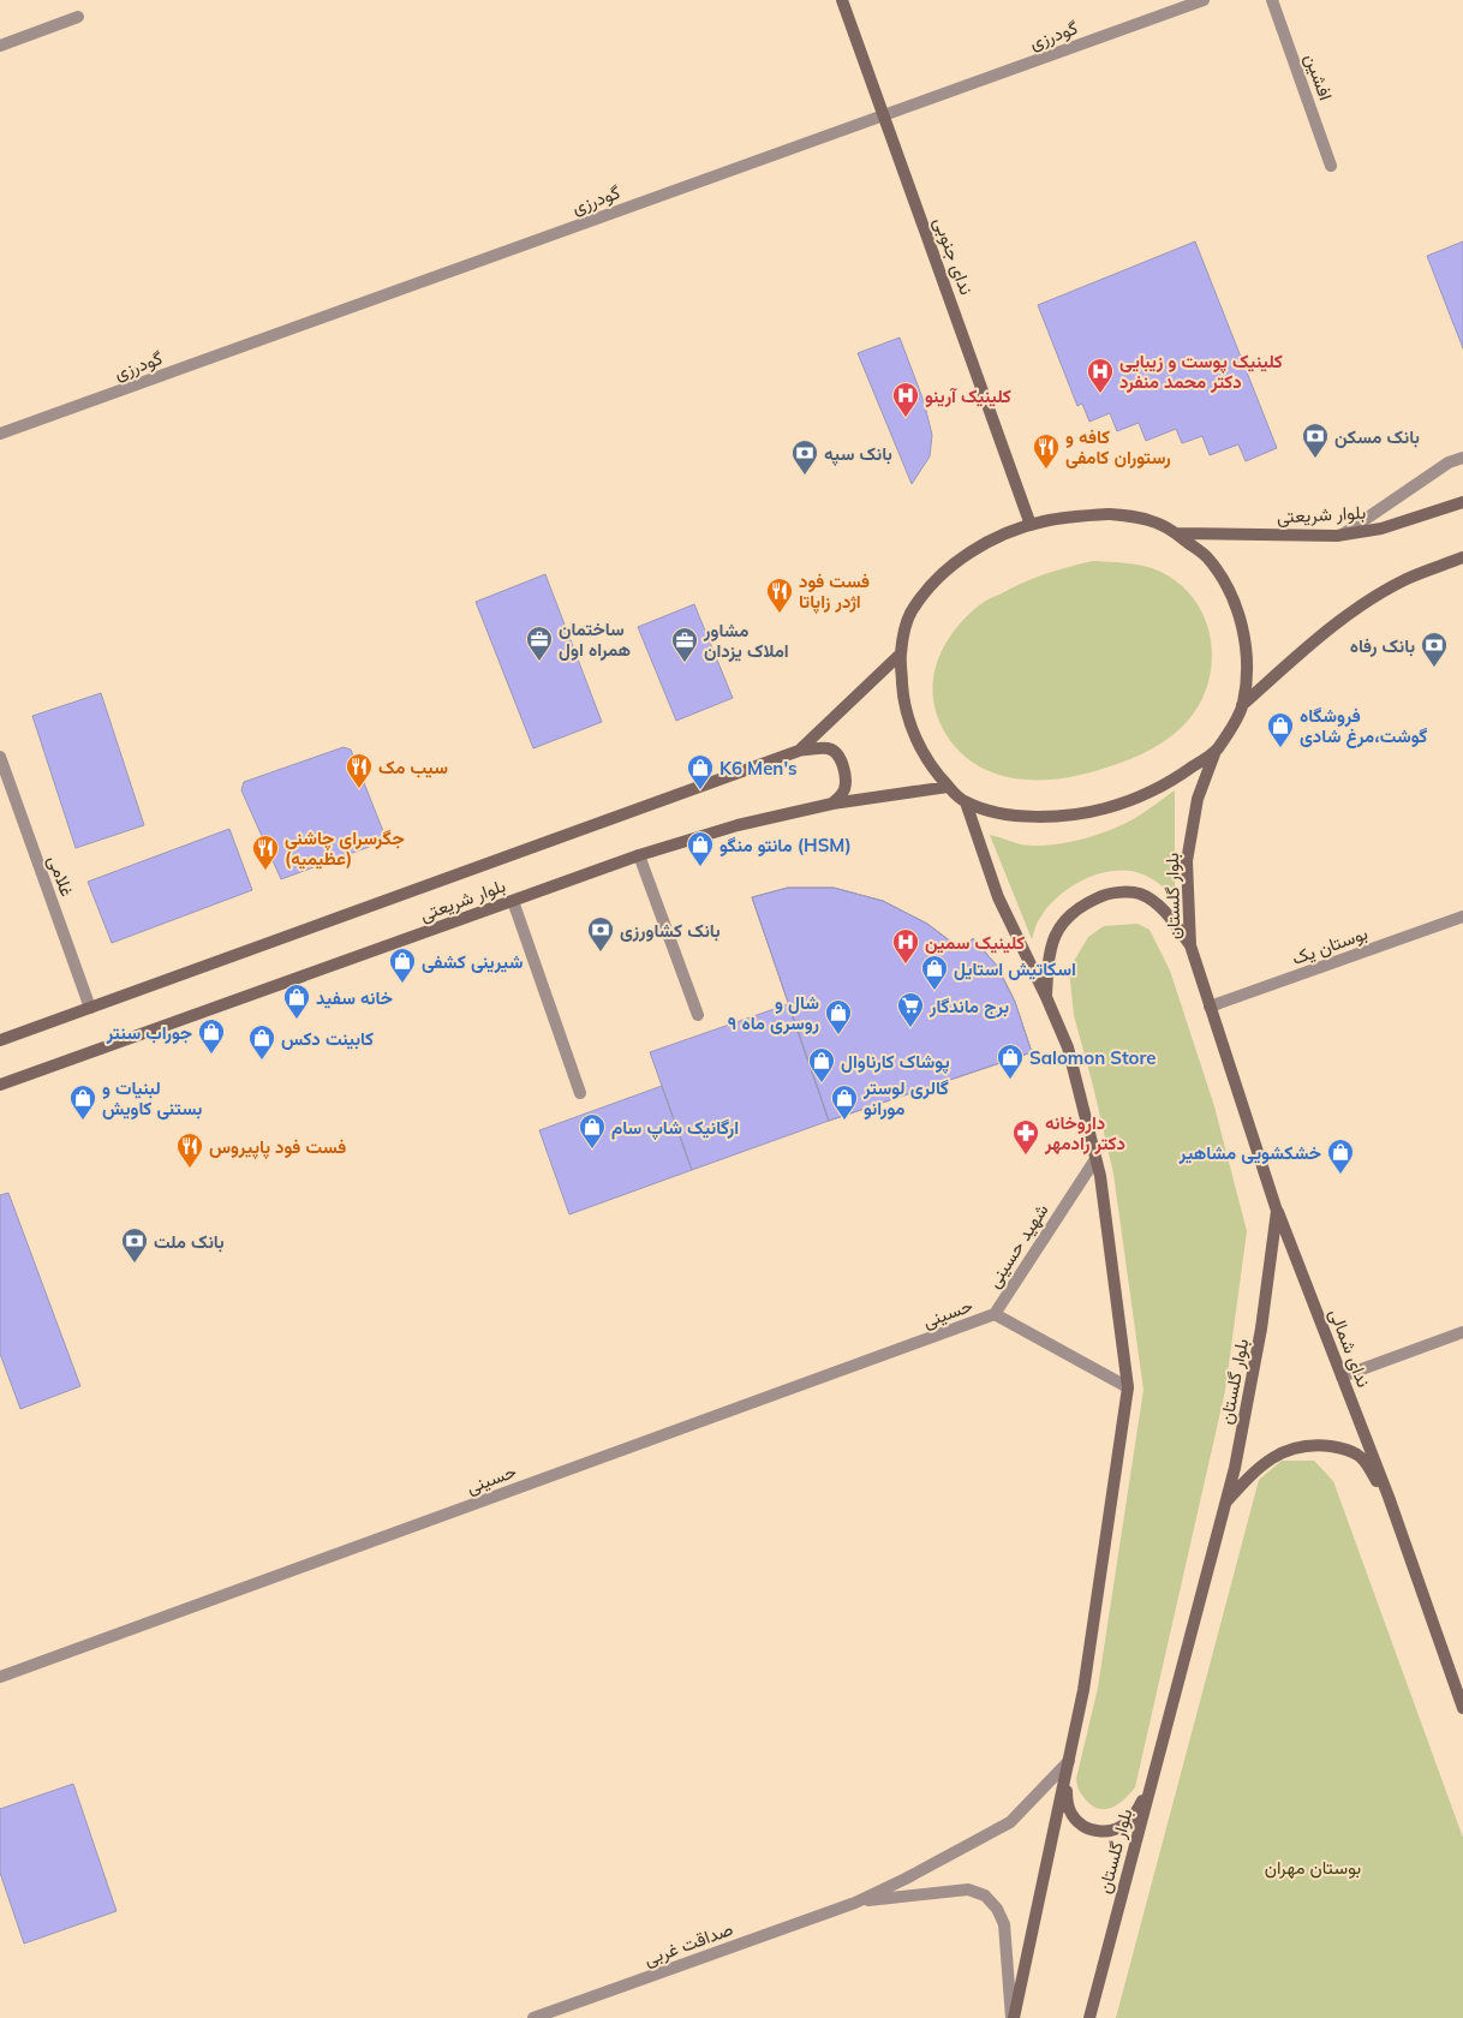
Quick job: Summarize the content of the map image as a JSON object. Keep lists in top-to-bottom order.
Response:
{
  "streets": {
    "main road": [
      "ندای جنوبی",
      "بلوار شریعتی",
      "بلوار گلستان",
      "ندای شمالی"
    ],
    "street": [
      "گودرزی",
      "افشین",
      "غلامی",
      "بوستان یک",
      "شهید حسینی",
      "حسینی",
      "صداقت غربی"
    ]
  },
  "crossings": [
    ["گودرزی", "ندای جنوبی"],
    ["بلوار شریعتی", "غلامی"],
    ["بلوار گلستان", "بوستان یک"],
    ["بلوار گلستان", "ندای شمالی"],
    ["شهید حسینی", "حسینی"]
  ],
  "parks": ["بوستان مهران"],
  "places": {
    "hospital": ["کلینیک پوست و زیبایی دکتر محمد منفرد", "کلینیک آرینو", "کلینیک سمین"],
    "bank": [
      "بانک مسکن",
      "بانک سپه",
      "بانک رفاه",
      "بانک کشاورزی",
      "بانک ملت"
    ],
    "restaurant": [
      "کافه و رستوران کامفی",
      "فست فود اژدر زاپاتا",
      "سیب مک",
      "جگرسرای چاشنی (عظیمیه)",
      "فست فود پاپیروس"
    ],
    "office": ["ساختمان همراه اول", "مشاور املاک یزدان"],
    "shop": [
      "فروشگاه گوشت،مرغ شادی",
      "K6 Men's",
      "مانتو منگو (HSM)",
      "شیرینی کشفی",
      "اسکاتیش استایل",
      "خانه سفید",
      "شال و روسری ماه ۹",
      "جوراب سنتر",
      "کابینت دکس",
      "Salomon Store",
      "پوشاک کارناوال",
      "لبنیات و بستنی کاویش",
      "گالری لوستر مورانو",
      "ارگانیک شاپ سام",
      "خشکشویی مشاهیر"
    ],
    "supermarket": ["برج ماندگار"],
    "pharmacy": ["داروخانه دکتر رادمهر"]
  }
}
